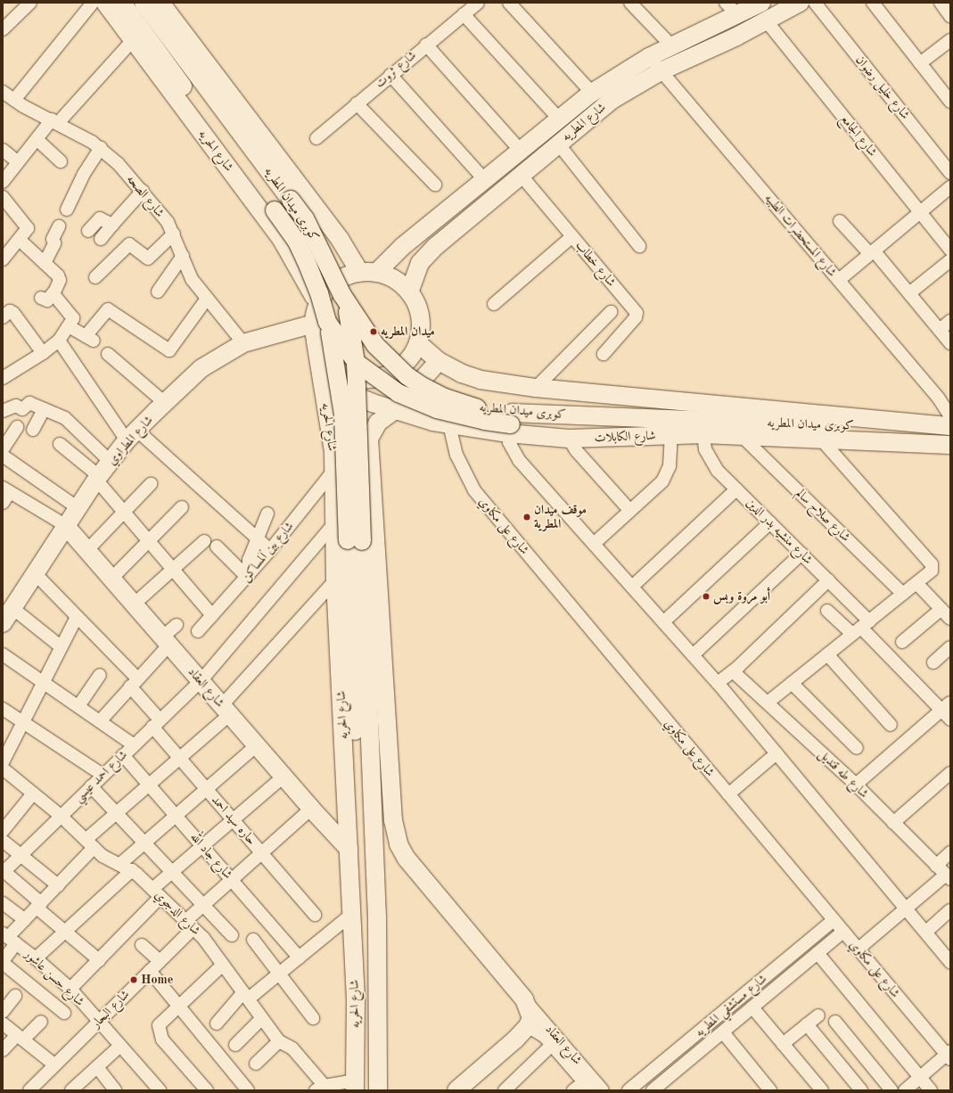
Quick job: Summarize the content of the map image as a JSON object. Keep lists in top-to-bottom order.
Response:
{
  "streets": {
    "main road": [
      "شارع المطريه",
      "شارع الحريه",
      "كوبرى ميدان المطريه",
      "شارع الكابلات",
      "شارع المطراوي",
      "شارع العقاد"
    ],
    "street": [
      "شارع ثروت",
      "شارع خليل رضوان",
      "شارع الجامع",
      "شارع الصحه",
      "شارع المستحضرات الطبيه",
      "شارع خطاب",
      "شارع صلاح سالم",
      "شارع على مكاوي",
      "شارع منشيه بدر الدين",
      "شارع بين المساكن",
      "شارع طه قنديل",
      "شارع احمد عيسي",
      "حاره سيد احمد",
      "شارع جاد الله",
      "شارع الدجوي",
      "شارع حسن عاشور",
      "شارع مستشفي المطريه",
      "شارع البحار"
    ]
  },
  "crossings": [
    ["شارع المطريه", "شارع الجامع"],
    ["شارع المطريه", "شارع المستحضرات الطبيه"],
    ["شارع المطريه", "شارع خطاب"],
    ["شارع الحريه", "كوبرى ميدان المطريه"],
    ["شارع الحريه", "شارع المطراوي"],
    ["شارع الحريه", "شارع بين المساكن"],
    ["شارع الحريه", "شارع العقاد"],
    ["شارع الحريه", "شارع احمد عيسي"],
    ["شارع الصحه", "شارع المطراوي"],
    ["كوبرى ميدان المطريه", "شارع الكابلات"],
    ["كوبرى ميدان المطريه", "شارع المطراوي"],
    ["شارع الكابلات", "شارع صلاح سالم"],
    ["شارع الكابلات", "شارع على مكاوي"],
    ["شارع الكابلات", "شارع منشيه بدر الدين"],
    ["شارع المطراوي", "شارع العقاد"],
    ["شارع المطراوي", "حاره سيد احمد"],
    ["شارع على مكاوي", "شارع مستشفي المطريه"],
    ["شارع العقاد", "شارع احمد عيسي"],
    ["شارع العقاد", "شارع البحار"],
    ["شارع احمد عيسي", "حاره سيد احمد"],
    ["شارع احمد عيسي", "شارع جاد الله"],
    ["شارع احمد عيسي", "شارع الدجوي"],
    ["حاره سيد احمد", "شارع البحار"],
    ["شارع جاد الله", "شارع البحار"],
    ["شارع الدجوي", "شارع البحار"],
    ["شارع حسن عاشور", "شارع البحار"]
  ],
  "places": [
    "ميدان المطريه",
    "موقف ميدان المطرية",
    "أبو مروة وبس",
    "Home"
  ]
}
